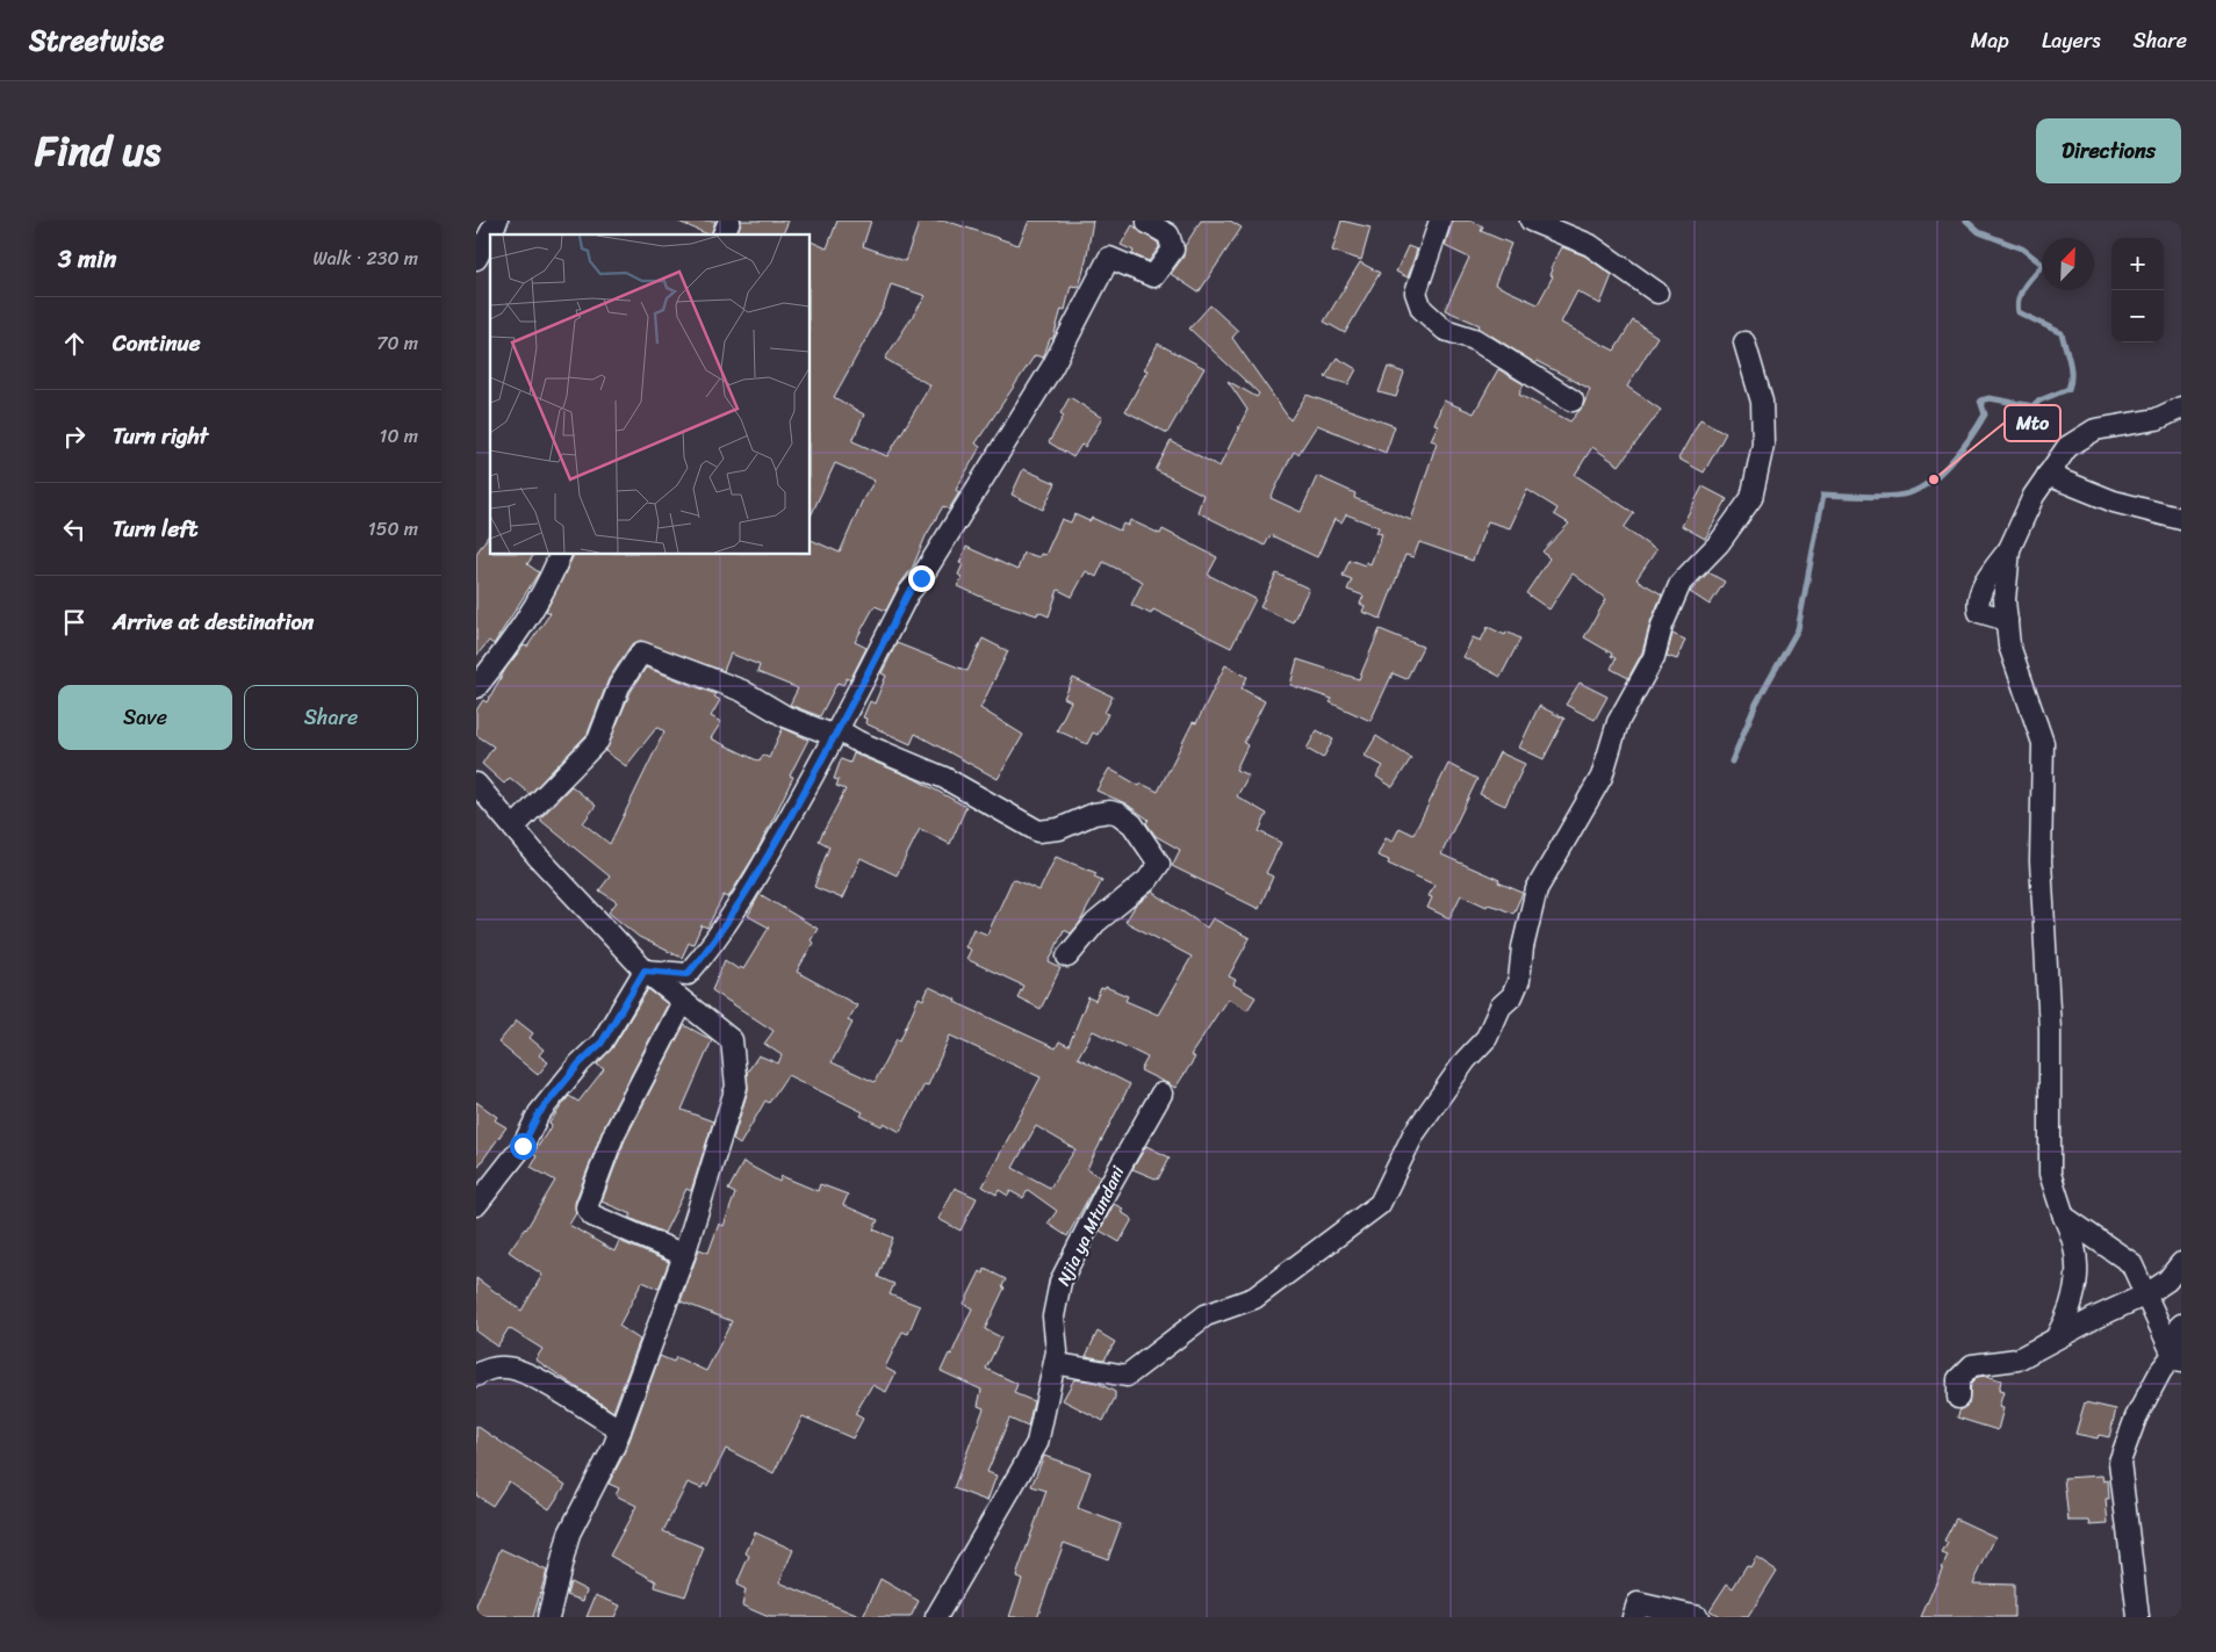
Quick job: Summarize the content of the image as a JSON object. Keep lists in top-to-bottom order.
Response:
{
  "streets": {
    "street": ["Njia ya Mtundani"]
  },
  "places": ["Mto"],
  "north": "top right",
  "page": {
    "header": "Streetwise",
    "nav": ["Map", "Layers", "Share"],
    "title": "Find us",
    "buttons": [
      "Directions",
      ["Save", "Share"]
    ],
    "heading": ["3 min", "Walk · 230 m"],
    "map_buttons": ["+", "−"],
    "list": [
      ["Continue", "70 m"],
      ["Turn right", "10 m"],
      ["Turn left", "150 m"],
      "Arrive at destination"
    ]
  }
}
